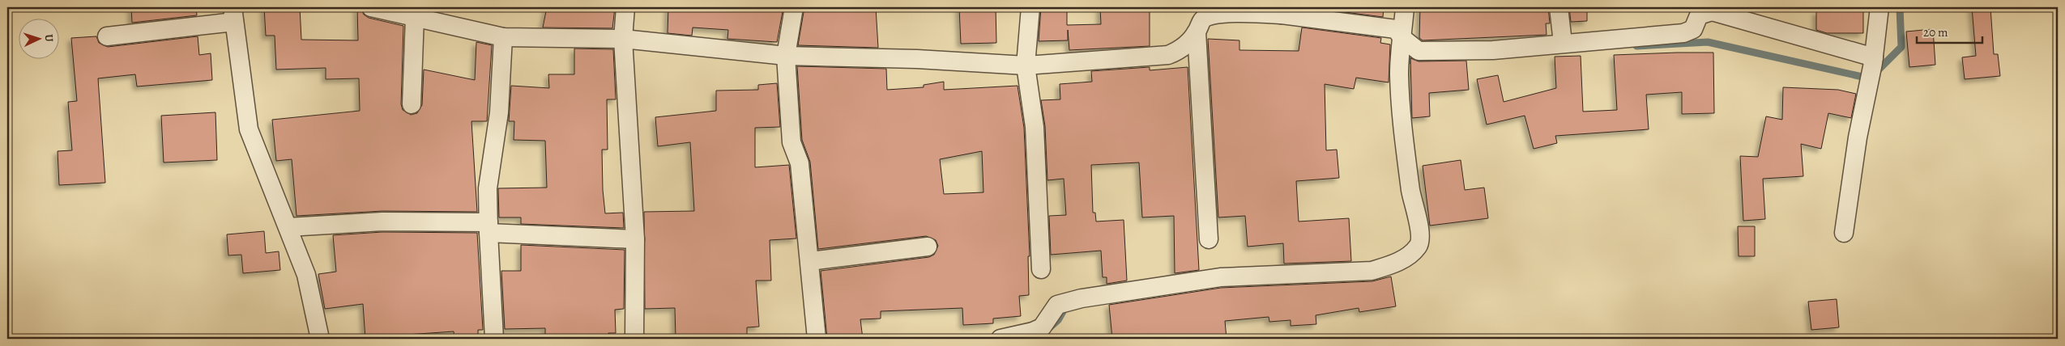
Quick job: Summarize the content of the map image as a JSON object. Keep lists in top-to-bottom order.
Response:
{
  "scale_bar": "20 m",
  "north": "right"
}
